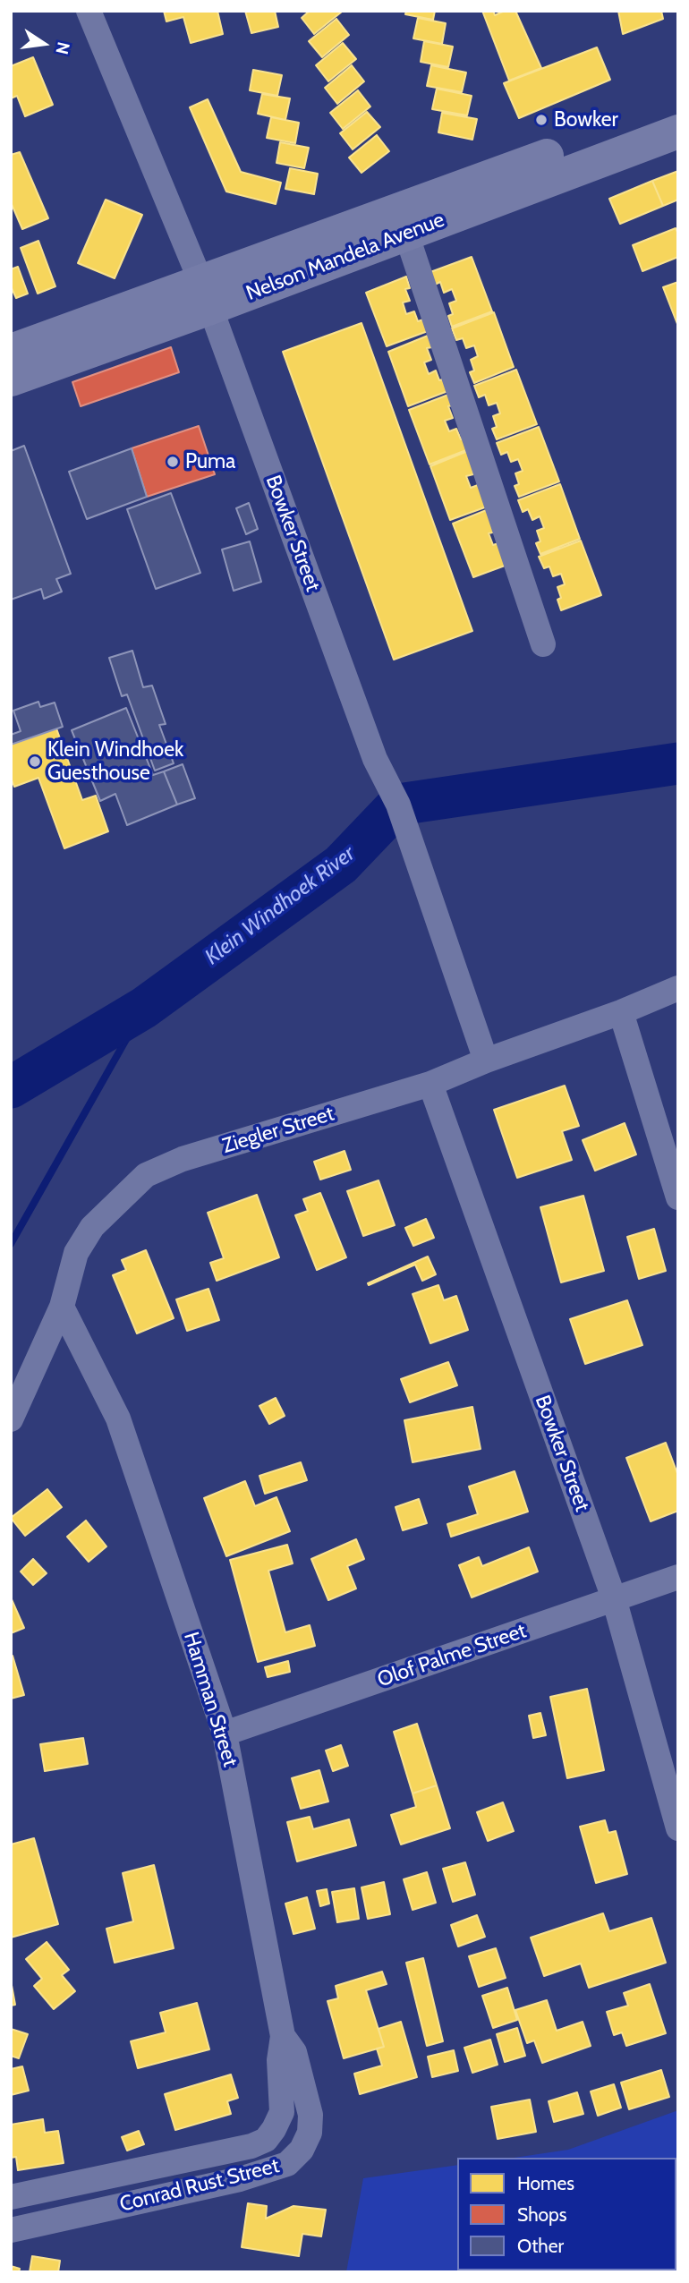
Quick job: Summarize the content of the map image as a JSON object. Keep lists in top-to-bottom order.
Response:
{
  "streets": {
    "main road": ["Nelson Mandela Avenue"],
    "street": [
      "Bowker Street",
      "Ziegler Street",
      "Olof Palme Street",
      "Hamman Street",
      "Conrad Rust Street"
    ]
  },
  "crossings": [
    ["Nelson Mandela Avenue", "Bowker Street"],
    ["Bowker Street", "Ziegler Street"],
    ["Bowker Street", "Olof Palme Street"],
    ["Ziegler Street", "Hamman Street"],
    ["Olof Palme Street", "Hamman Street"],
    ["Hamman Street", "Conrad Rust Street"]
  ],
  "water": ["Klein Windhoek River"],
  "places": ["Bowker", "Puma", "Klein Windhoek Guesthouse"],
  "legend": ["Homes", "Shops", "Other"],
  "north": "right"
}
